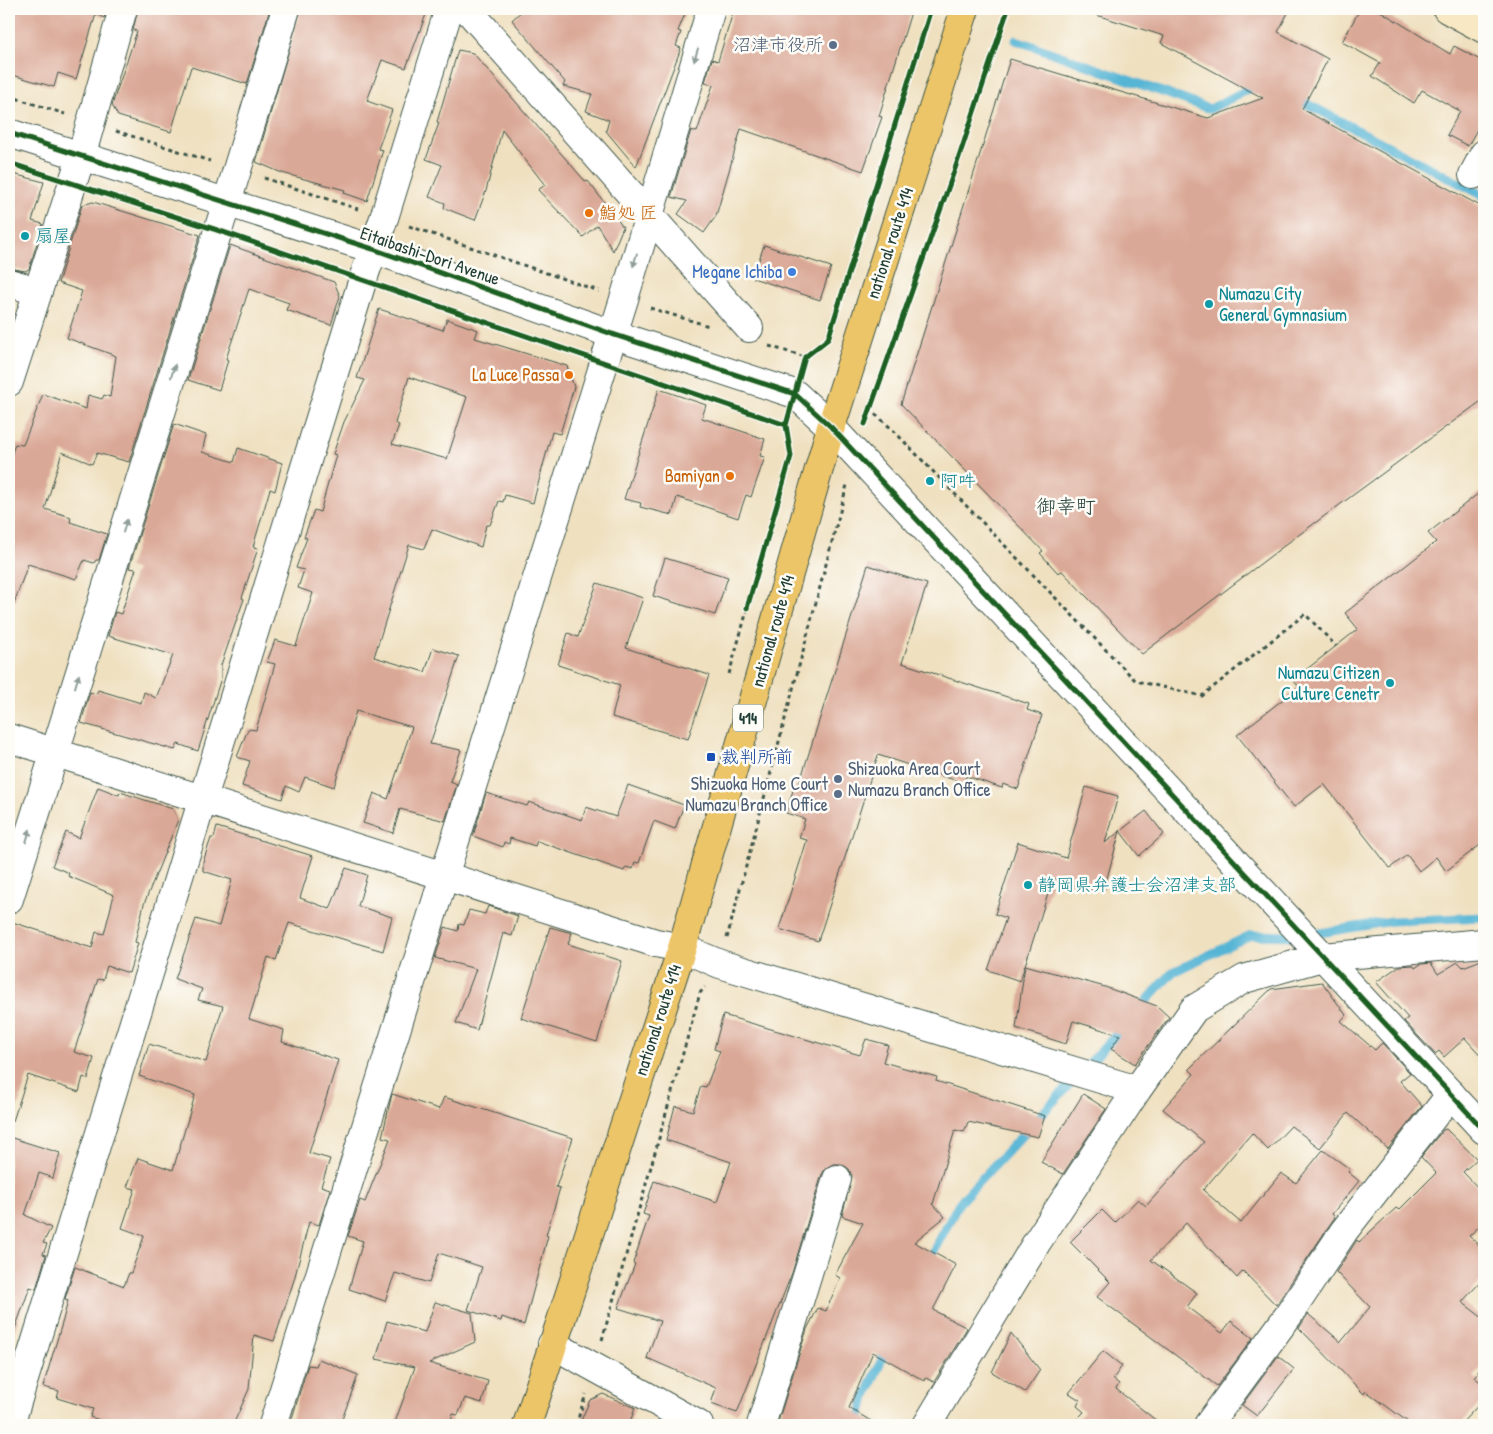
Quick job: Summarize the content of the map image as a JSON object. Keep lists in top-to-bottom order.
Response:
{
  "streets": {
    "highway": ["national route 414", "414"],
    "street": ["Eitaibashi-Dori Avenue"]
  },
  "crossings": [
    ["national route 414", "Eitaibashi-Dori Avenue"]
  ],
  "districts": ["御幸町"],
  "places": {
    "other": [
      "沼津市役所",
      "鮨処 匠",
      "扇屋",
      "Megane Ichiba",
      "Numazu City General Gymnasium",
      "La Luce Passa",
      "Bamiyan",
      "阿吽",
      "Numazu Citizen Culture Cenetr",
      "Shizuoka Area Court Numazu Branch Office",
      "Shizuoka Home Court Numazu Branch Office",
      "静岡県弁護士会沼津支部"
    ],
    "transit": ["裁判所前"]
  }
}
